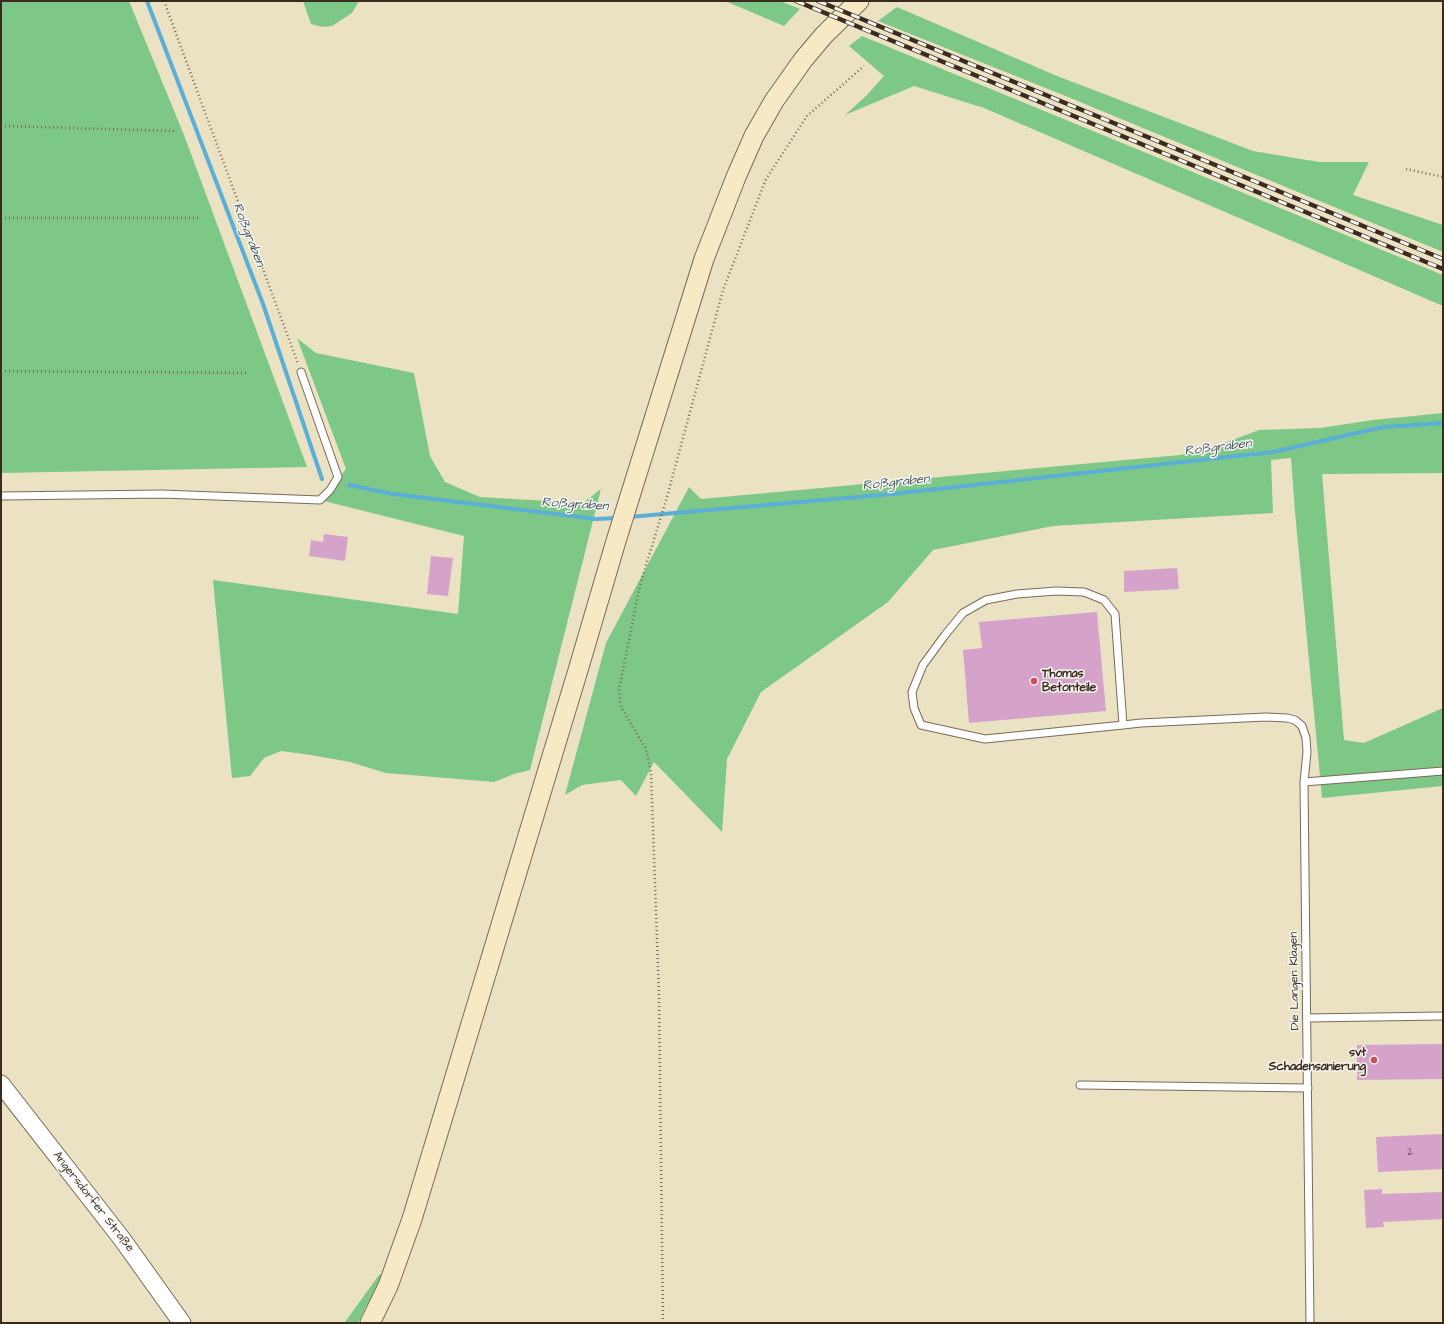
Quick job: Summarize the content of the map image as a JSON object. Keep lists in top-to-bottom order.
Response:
{
  "streets": {
    "street": ["Angersdorfer Straße"],
    "lane": ["Die Langen Klägen"]
  },
  "water": ["Roßgraben"],
  "places": ["Thomas Betonteile", "svt Schadensanierung"],
  "house_numbers": ["2"]
}
